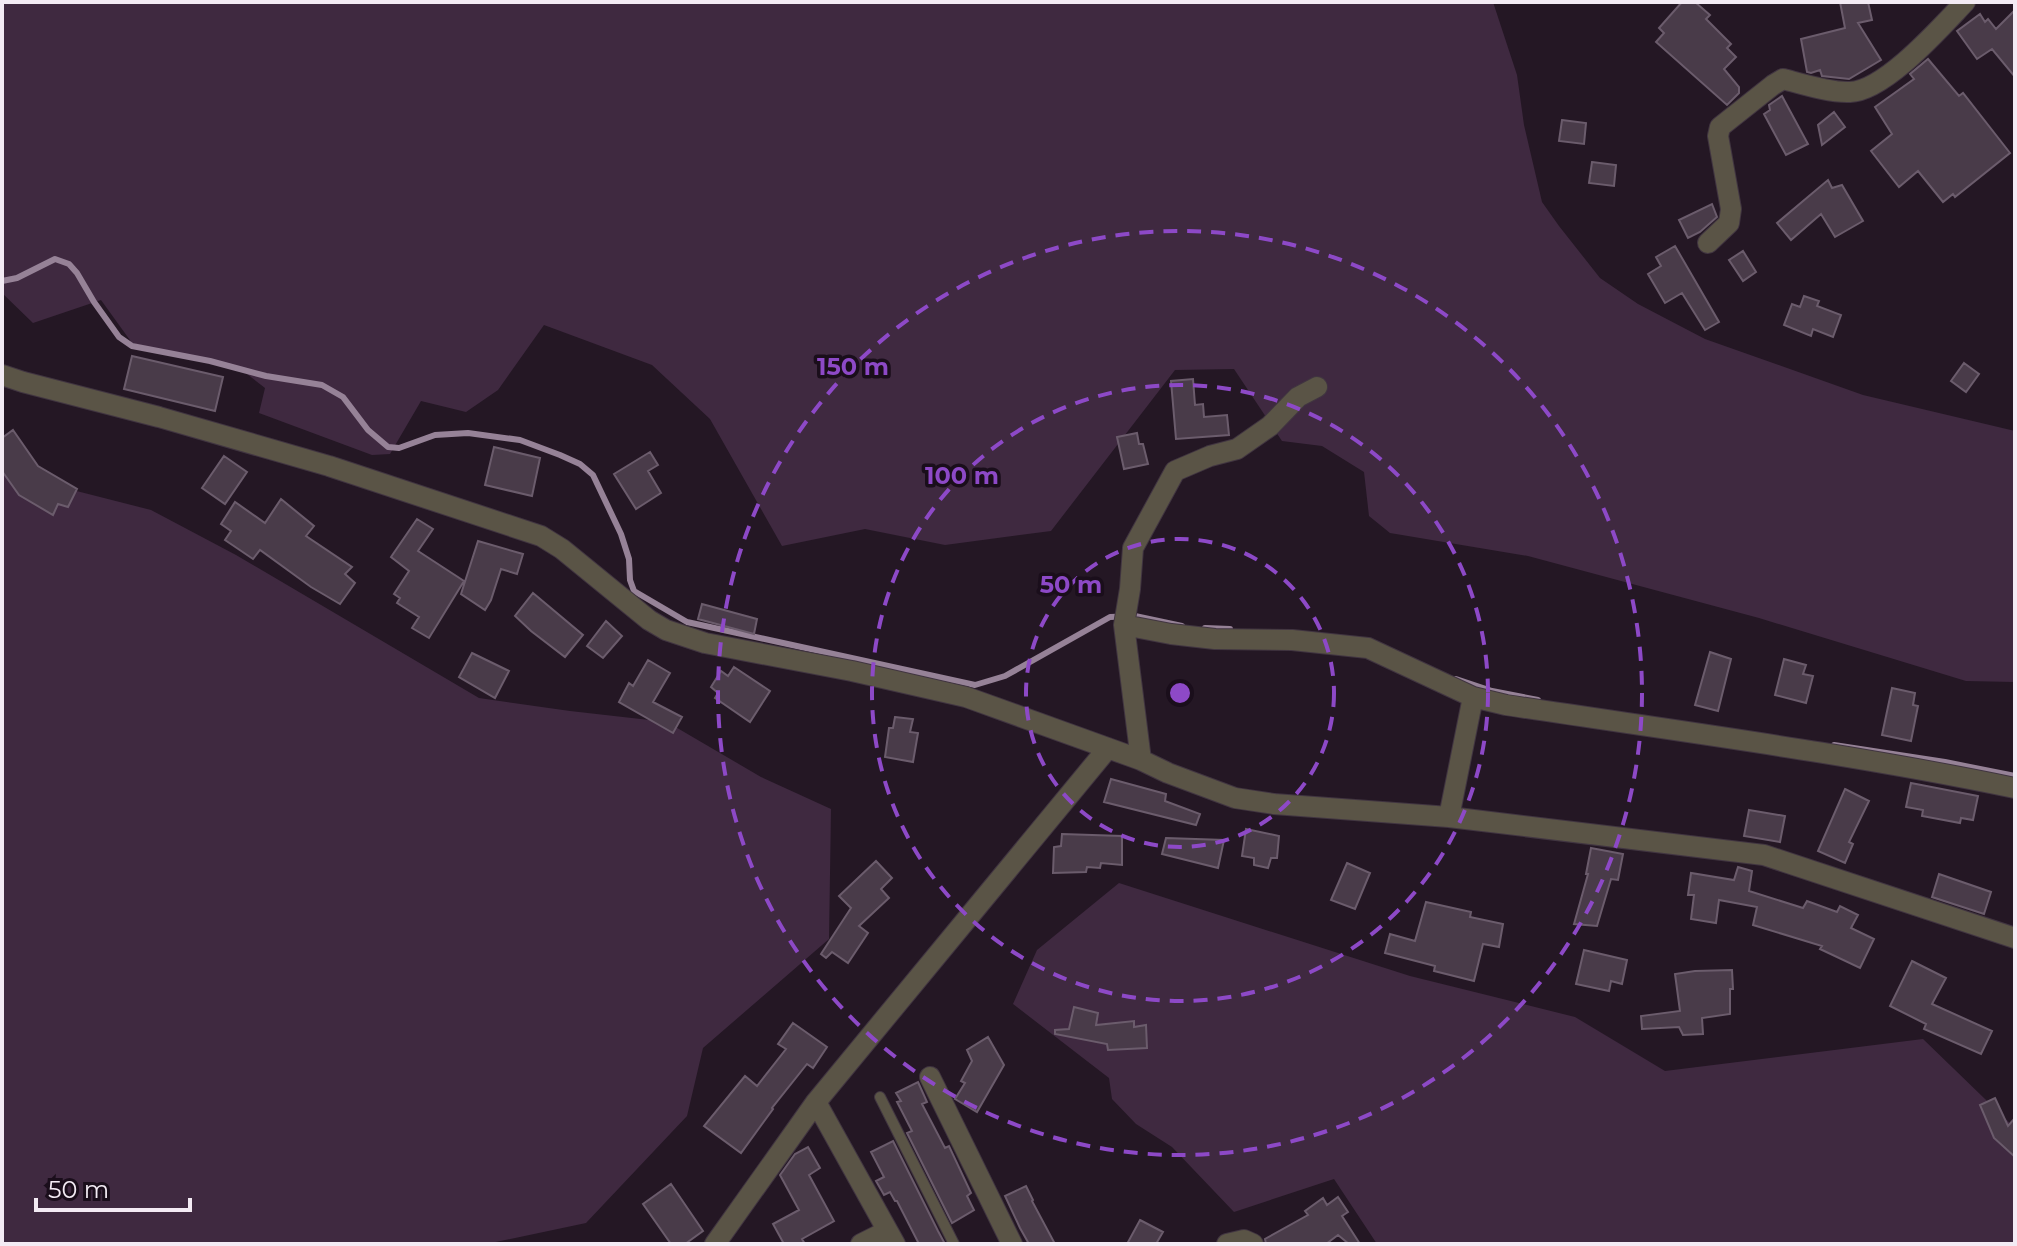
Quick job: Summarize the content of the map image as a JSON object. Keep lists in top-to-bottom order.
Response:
{
  "scale_bar": "50 m",
  "rings": ["150 m", "100 m", "50 m"]
}
